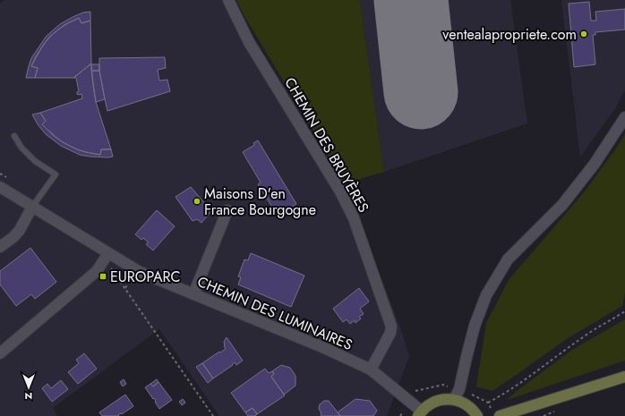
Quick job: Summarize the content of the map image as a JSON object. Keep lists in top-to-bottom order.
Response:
{
  "streets": {
    "street": ["CHEMIN DES BRUYÈRES", "CHEMIN DES LUMINAIRES"]
  },
  "crossings": [
    ["CHEMIN DES BRUYÈRES", "CHEMIN DES LUMINAIRES"]
  ],
  "places": {
    "other": ["ventealapropriete.com", "Maisons D'en France Bourgogne"],
    "transit": ["EUROPARC"]
  },
  "north": "bottom"
}
